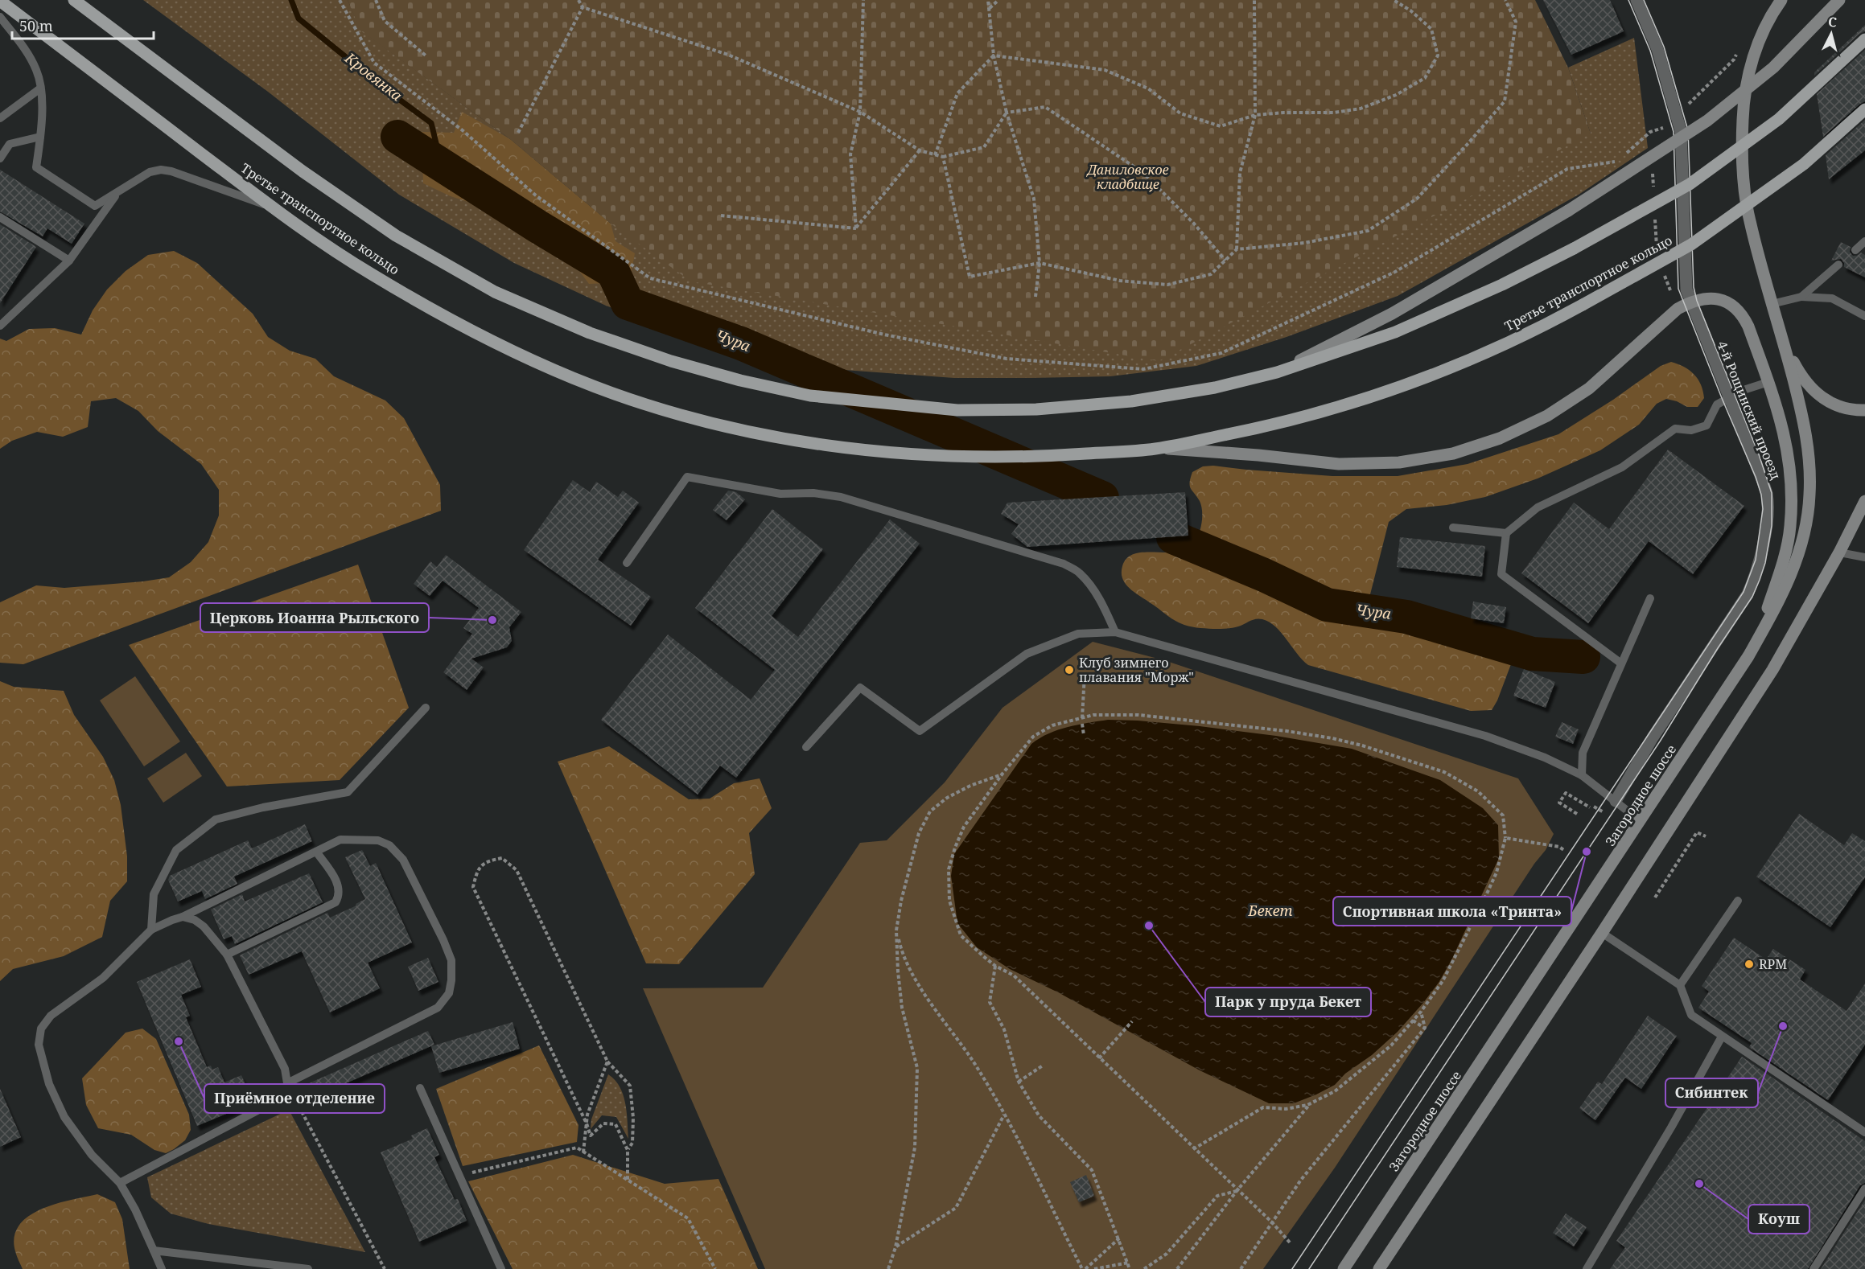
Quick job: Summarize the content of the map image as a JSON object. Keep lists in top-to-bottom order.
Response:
{
  "streets": {
    "main road": ["Третье транспортное кольцо", "Загородное шоссе"],
    "street": ["4-й Рощинский проезд"]
  },
  "water": ["Кровянка", "Чура", "Бекет"],
  "parks": ["Даниловское кладбище"],
  "places": [
    "Церковь Иоанна Рыльского",
    "Клуб зимнего плавания \"Морж\"",
    "Спортивная школа «Тринта»",
    "Парк у пруда Бекет",
    "RPM",
    "Сибинтек",
    "Приёмное отделение",
    "Коуш"
  ],
  "scale_bar": "50 m",
  "north": "top"
}
